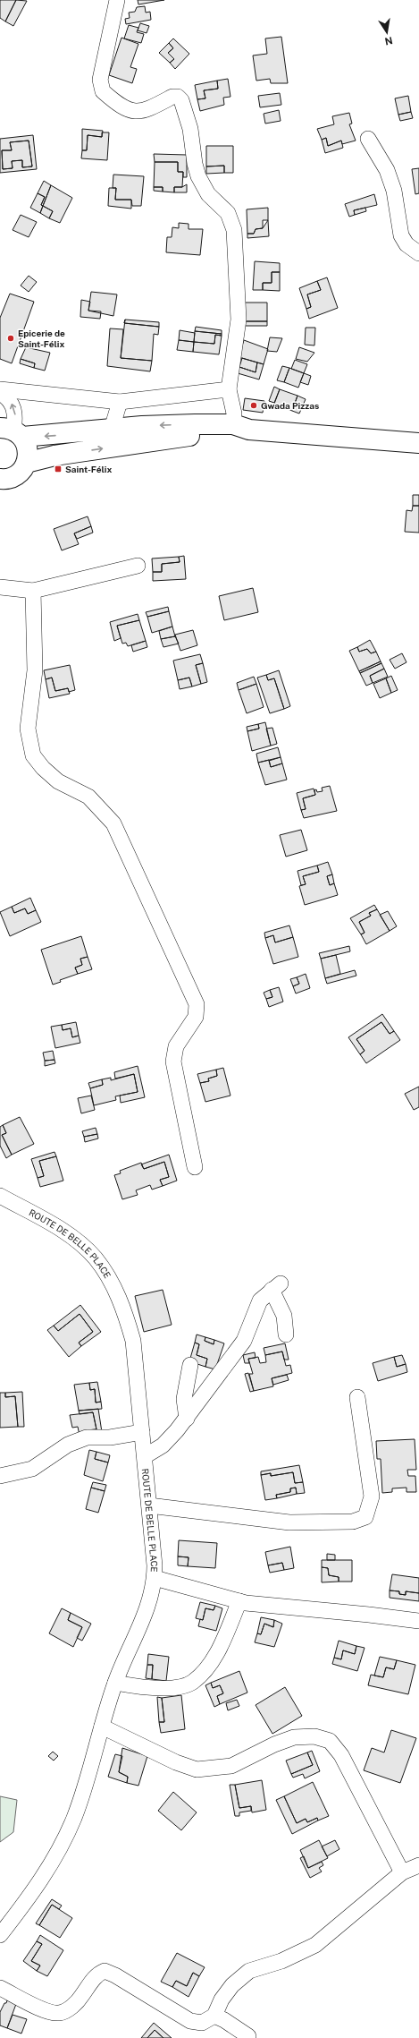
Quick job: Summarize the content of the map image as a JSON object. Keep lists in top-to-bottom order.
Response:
{
  "streets": {
    "street": ["ROUTE DE BELLE PLACE"]
  },
  "places": {
    "other": ["Epicerie de Saint-Félix", "Gwada Pizzas"],
    "transit": ["Saint-Félix"]
  },
  "north": "bottom"
}
